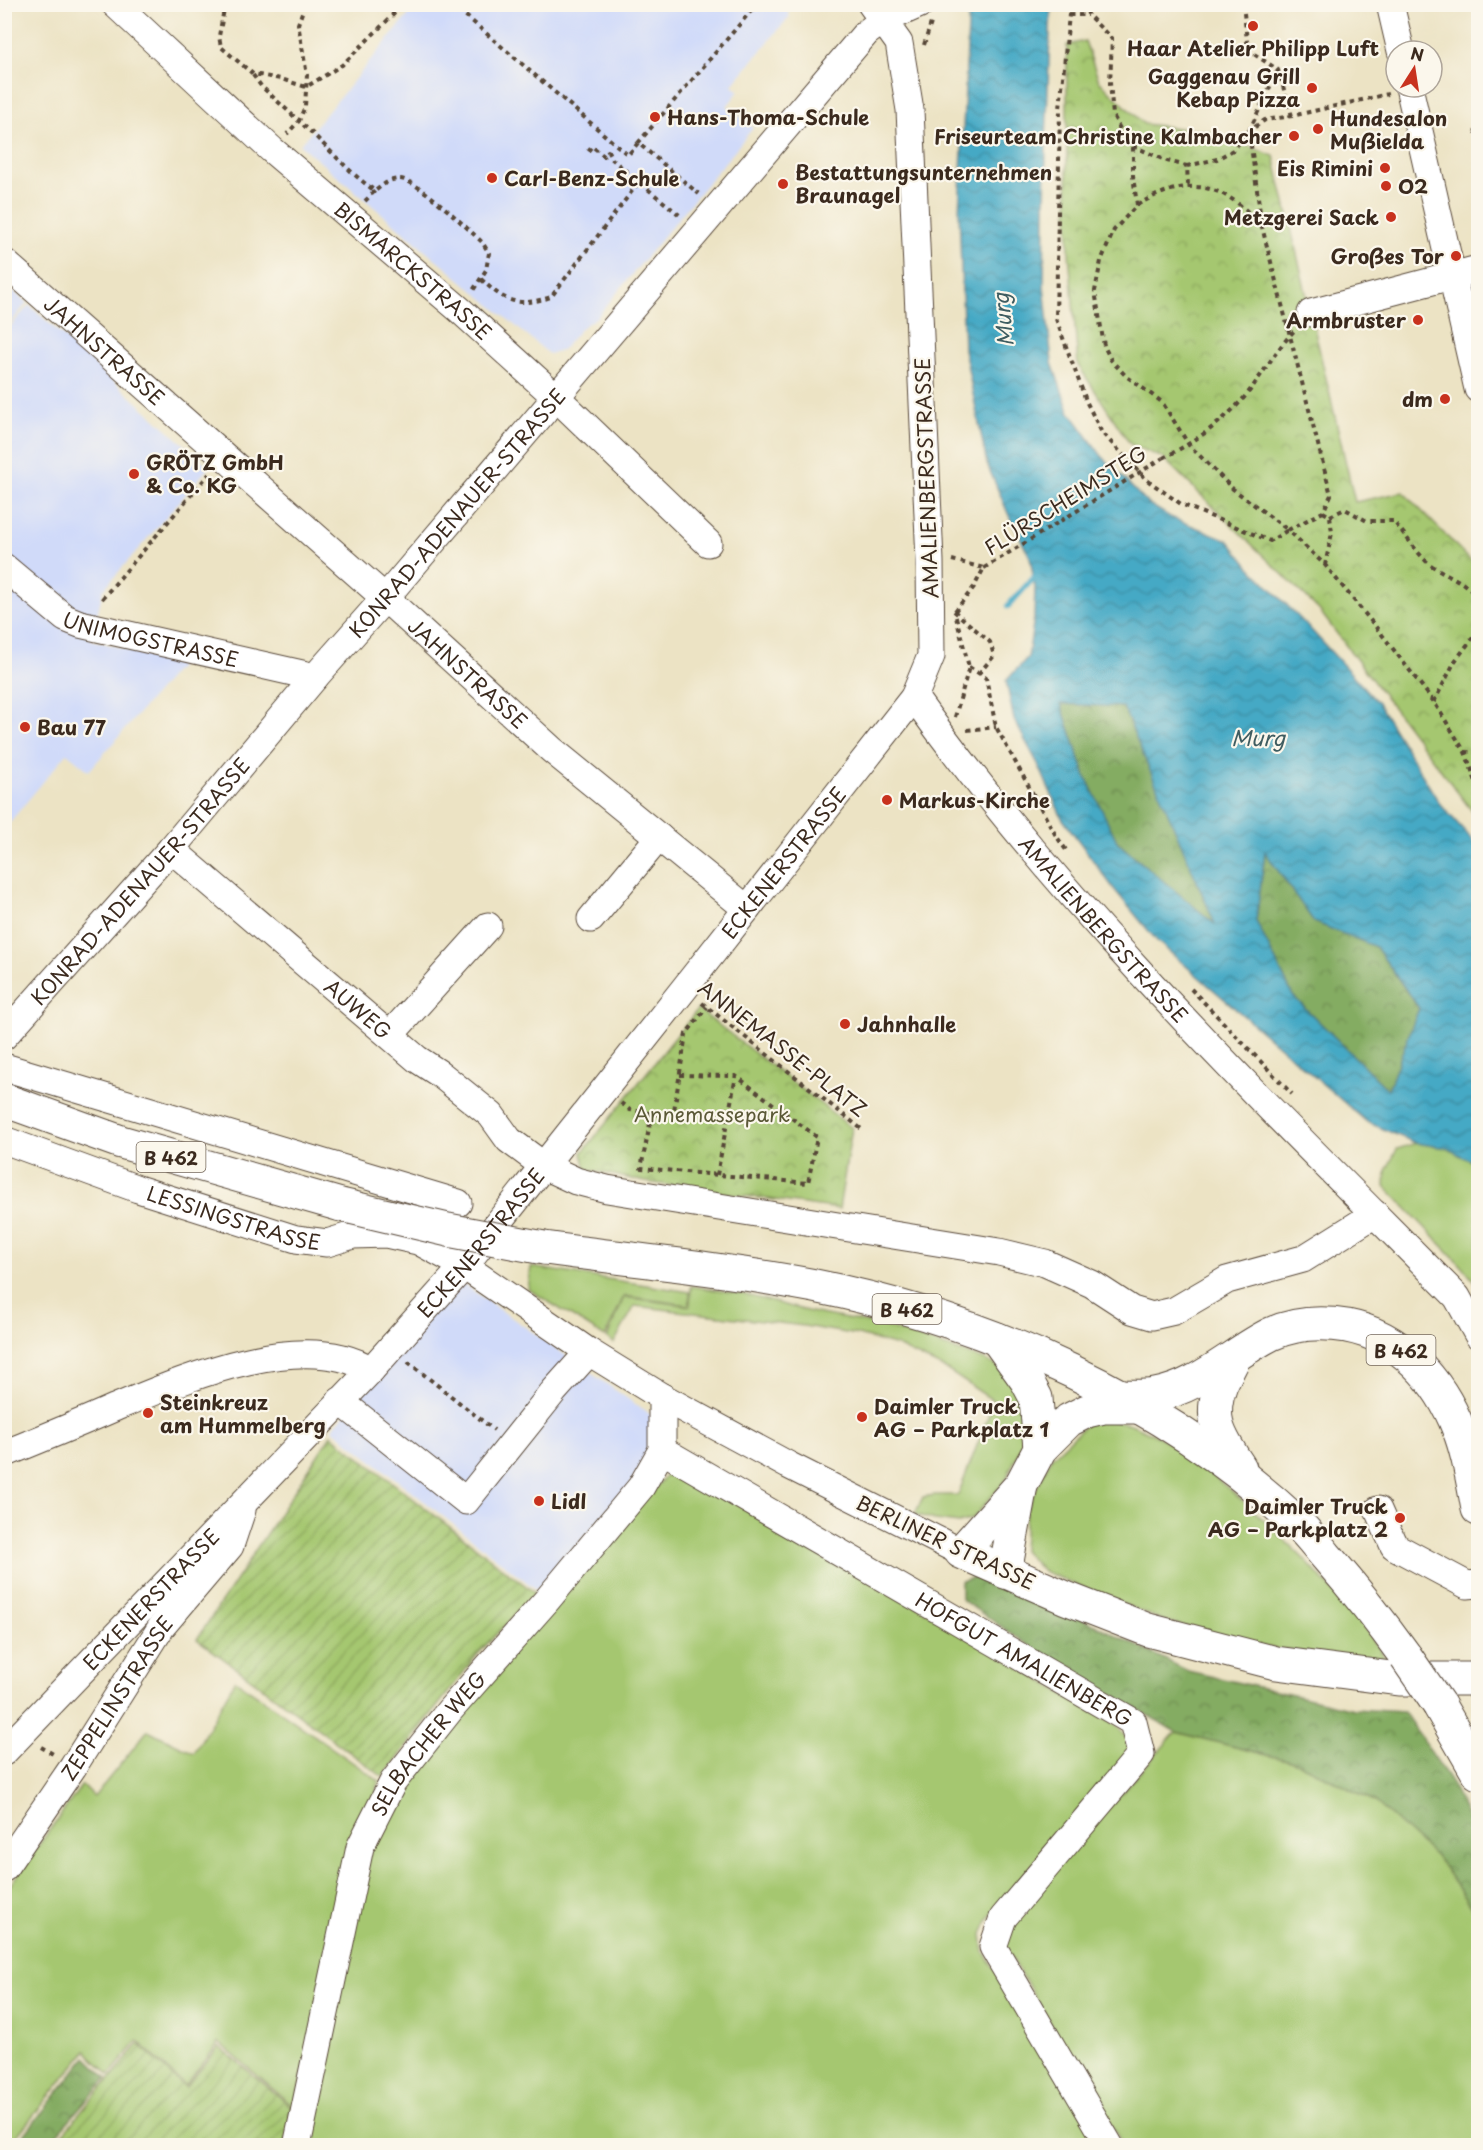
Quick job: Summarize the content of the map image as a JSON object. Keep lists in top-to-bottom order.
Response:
{
  "streets": {
    "main road": ["B 462", "BERLINER STRASSE"],
    "street": [
      "BISMARCKSTRASSE",
      "JAHNSTRASSE",
      "AMALIENBERGSTRASSE",
      "KONRAD-ADENAUER-STRASSE",
      "UNIMOGSTRASSE",
      "ECKENERSTRASSE",
      "AUWEG",
      "LESSINGSTRASSE",
      "HOFGUT AMALIENBERG",
      "ZEPPELINSTRASSE",
      "SELBACHER WEG"
    ],
    "path": ["FLÜRSCHEIMSTEG", "ANNEMASSE-PLATZ"]
  },
  "crossings": [
    ["BISMARCKSTRASSE", "KONRAD-ADENAUER-STRASSE"],
    ["JAHNSTRASSE", "KONRAD-ADENAUER-STRASSE"],
    ["JAHNSTRASSE", "ECKENERSTRASSE"],
    ["AMALIENBERGSTRASSE", "KONRAD-ADENAUER-STRASSE"],
    ["AMALIENBERGSTRASSE", "ECKENERSTRASSE"],
    ["AMALIENBERGSTRASSE", "AUWEG"],
    ["KONRAD-ADENAUER-STRASSE", "UNIMOGSTRASSE"],
    ["KONRAD-ADENAUER-STRASSE", "AUWEG"],
    ["ECKENERSTRASSE", "AUWEG"],
    ["ECKENERSTRASSE", "ANNEMASSE-PLATZ"],
    ["ECKENERSTRASSE", "LESSINGSTRASSE"],
    ["ECKENERSTRASSE", "BERLINER STRASSE"],
    ["ECKENERSTRASSE", "ZEPPELINSTRASSE"],
    ["B 462", "BERLINER STRASSE"],
    ["LESSINGSTRASSE", "BERLINER STRASSE"],
    ["BERLINER STRASSE", "SELBACHER WEG"],
    ["HOFGUT AMALIENBERG", "SELBACHER WEG"]
  ],
  "water": ["Murg"],
  "parks": ["Annemassepark"],
  "places": [
    "Haar Atelier Philipp Luft",
    "Gaggenau Grill Kebap Pizza",
    "Hans-Thoma-Schule",
    "Hundesalon Mußielda",
    "Friseurteam Christine Kalmbacher",
    "Eis Rimini",
    "Carl-Benz-Schule",
    "Bestattungsunternehmen Braunagel",
    "O2",
    "Metzgerei Sack",
    "Großes Tor",
    "Armbruster",
    "dm",
    "GRÖTZ GmbH & Co. KG",
    "Bau 77",
    "Markus-Kirche",
    "Jahnhalle",
    "Steinkreuz am Hummelberg",
    "Daimler Truck AG − Parkplatz 1",
    "Lidl",
    "Daimler Truck AG − Parkplatz 2"
  ],
  "north": "top"
}
